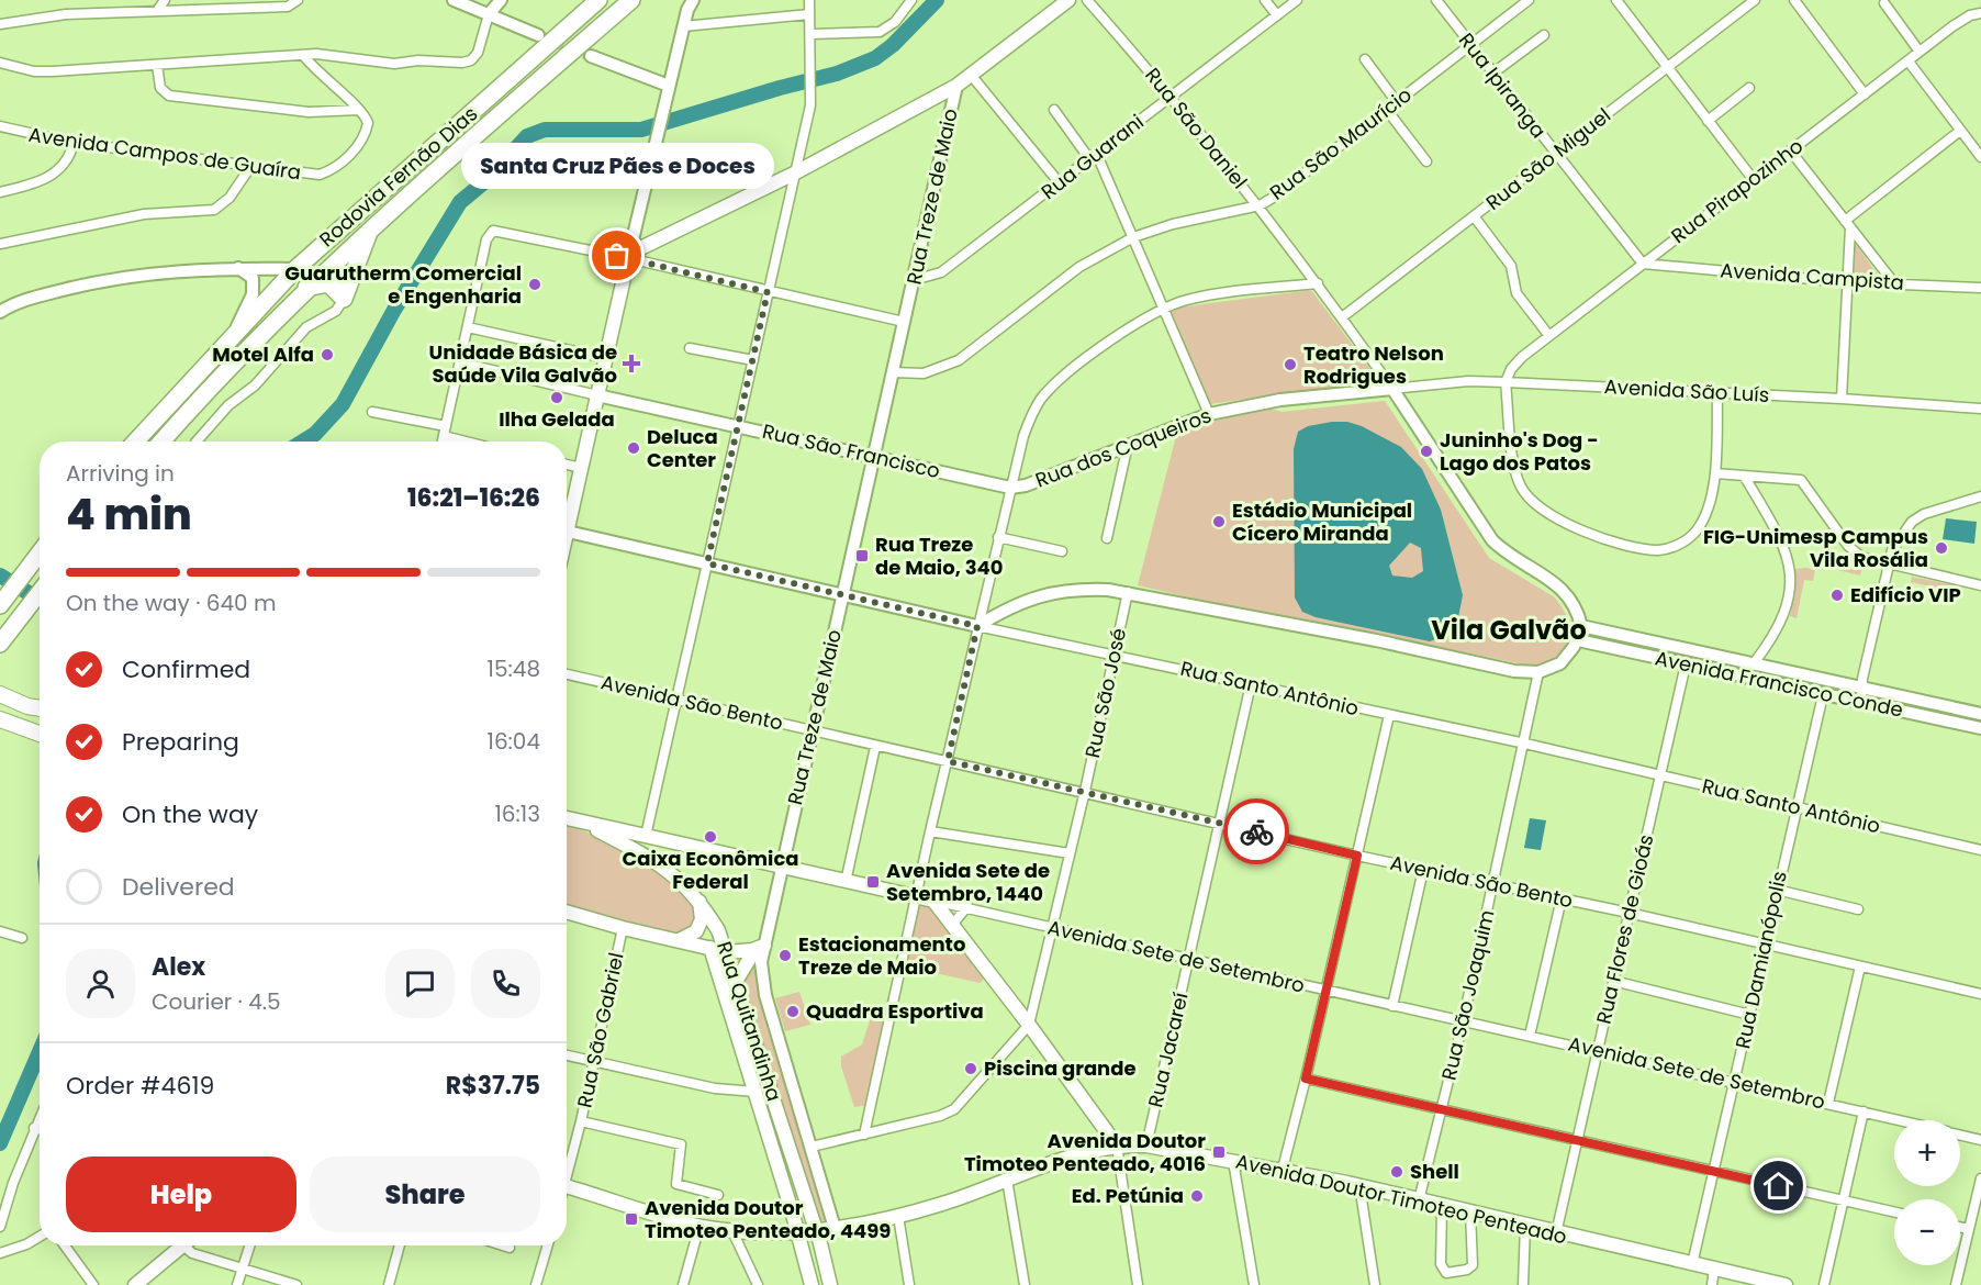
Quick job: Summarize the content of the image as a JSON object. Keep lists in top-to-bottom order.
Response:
{
  "streets": {
    "highway": ["Rodovia Fernão Dias"],
    "main road": ["Avenida Sete de Setembro", "Rua Quitandinha", "Avenida Doutor Timoteo Penteado"],
    "street": [
      "Rua Ipiranga",
      "Rua São Daniel",
      "Rua São Maurício",
      "Avenida Campos de Guaíra",
      "Rua Guarani",
      "Rua São Miguel",
      "Rua Pirapozinho",
      "Rua Treze de Maio",
      "Avenida Campista",
      "Avenida São Luís",
      "Rua dos Coqueiros",
      "Rua São Francisco",
      "Avenida Francisco Conde",
      "Rua Santo Antônio",
      "Rua São José",
      "Avenida São Bento",
      "Rua Flores de Gioás",
      "Rua Damianópolis",
      "Rua São Joaquim",
      "Rua São Gabriel",
      "Rua Jacareí"
    ]
  },
  "crossings": [
    ["Rua Ipiranga", "Rua São Maurício"],
    ["Rua Ipiranga", "Rua São Miguel"],
    ["Rua Ipiranga", "Rua Pirapozinho"],
    ["Rua Ipiranga", "Avenida Campista"],
    ["Rua São Daniel", "Rua São Maurício"],
    ["Rua São Daniel", "Rua Guarani"],
    ["Rua São Daniel", "Rua São Miguel"],
    ["Rua São Daniel", "Avenida São Luís"],
    ["Rua São Daniel", "Rua dos Coqueiros"],
    ["Rua São Maurício", "Rua Treze de Maio"],
    ["Rua Guarani", "Rua Treze de Maio"],
    ["Rua Pirapozinho", "Avenida Campista"],
    ["Rua Pirapozinho", "Avenida São Luís"],
    ["Rua Treze de Maio", "Rua São Francisco"],
    ["Rua Treze de Maio", "Rua Santo Antônio"],
    ["Rua Treze de Maio", "Avenida São Bento"],
    ["Rua Treze de Maio", "Avenida Sete de Setembro"],
    ["Rua Treze de Maio", "Avenida Doutor Timoteo Penteado"],
    ["Avenida São Luís", "Rua dos Coqueiros"],
    ["Rua dos Coqueiros", "Rua São Francisco"],
    ["Avenida Francisco Conde", "Rua Flores de Gioás"],
    ["Avenida Francisco Conde", "Rua Damianópolis"],
    ["Rua Santo Antônio", "Rua São José"],
    ["Rua Santo Antônio", "Rua Flores de Gioás"],
    ["Rua Santo Antônio", "Rua Damianópolis"],
    ["Rua Santo Antônio", "Rua São Joaquim"],
    ["Rua Santo Antônio", "Rua Jacareí"],
    ["Rua São José", "Avenida São Bento"],
    ["Rua São José", "Avenida Sete de Setembro"],
    ["Avenida São Bento", "Rua Flores de Gioás"],
    ["Avenida São Bento", "Rua Damianópolis"],
    ["Avenida São Bento", "Rua São Joaquim"],
    ["Avenida São Bento", "Rua Jacareí"],
    ["Rua Flores de Gioás", "Avenida Sete de Setembro"],
    ["Rua Flores de Gioás", "Avenida Doutor Timoteo Penteado"],
    ["Avenida Sete de Setembro", "Rua Damianópolis"],
    ["Avenida Sete de Setembro", "Rua São Joaquim"],
    ["Avenida Sete de Setembro", "Rua Quitandinha"],
    ["Avenida Sete de Setembro", "Rua Jacareí"],
    ["Rua Damianópolis", "Avenida Doutor Timoteo Penteado"],
    ["Rua São Joaquim", "Avenida Doutor Timoteo Penteado"],
    ["Rua Quitandinha", "Avenida Doutor Timoteo Penteado"],
    ["Rua Jacareí", "Avenida Doutor Timoteo Penteado"]
  ],
  "districts": ["Vila Galvão"],
  "places": {
    "other": [
      "Santa Cruz Pães e Doces",
      "Guarutherm Comercial e Engenharia",
      "Motel Alfa",
      "Teatro Nelson Rodrigues",
      "Ilha Gelada",
      "Deluca Center",
      "Juninho's Dog - Lago dos Patos",
      "Estádio Municipal Cícero Miranda",
      "FIG-Unimesp Campus Vila Rosália",
      "Edifício VIP",
      "Caixa Econômica Federal",
      "Estacionamento Treze de Maio",
      "Quadra Esportiva",
      "Piscina grande",
      "Shell",
      "Ed. Petúnia"
    ],
    "health": ["Unidade Básica de Saúde Vila Galvão"],
    "transit": [
      "Rua Treze de Maio, 340",
      "Avenida Sete de Setembro, 1440",
      "Avenida Doutor Timoteo Penteado, 4016",
      "Avenida Doutor Timoteo Penteado, 4499"
    ]
  },
  "page": {
    "bubble": "Santa Cruz Pães e Doces",
    "heading": ["4 min", "Arriving in", "16:21–16:26"],
    "panel": [
      "Alex",
      "Courier · 4.5",
      "Order #4619",
      "R$37.75"
    ],
    "bar": "On the way · 640 m",
    "list": [
      ["Confirmed", "15:48"],
      ["Preparing", "16:04"],
      ["On the way", "16:13"],
      "Delivered"
    ],
    "map_buttons": ["+", "−"],
    "buttons": ["Help", "Share"]
  }
}
